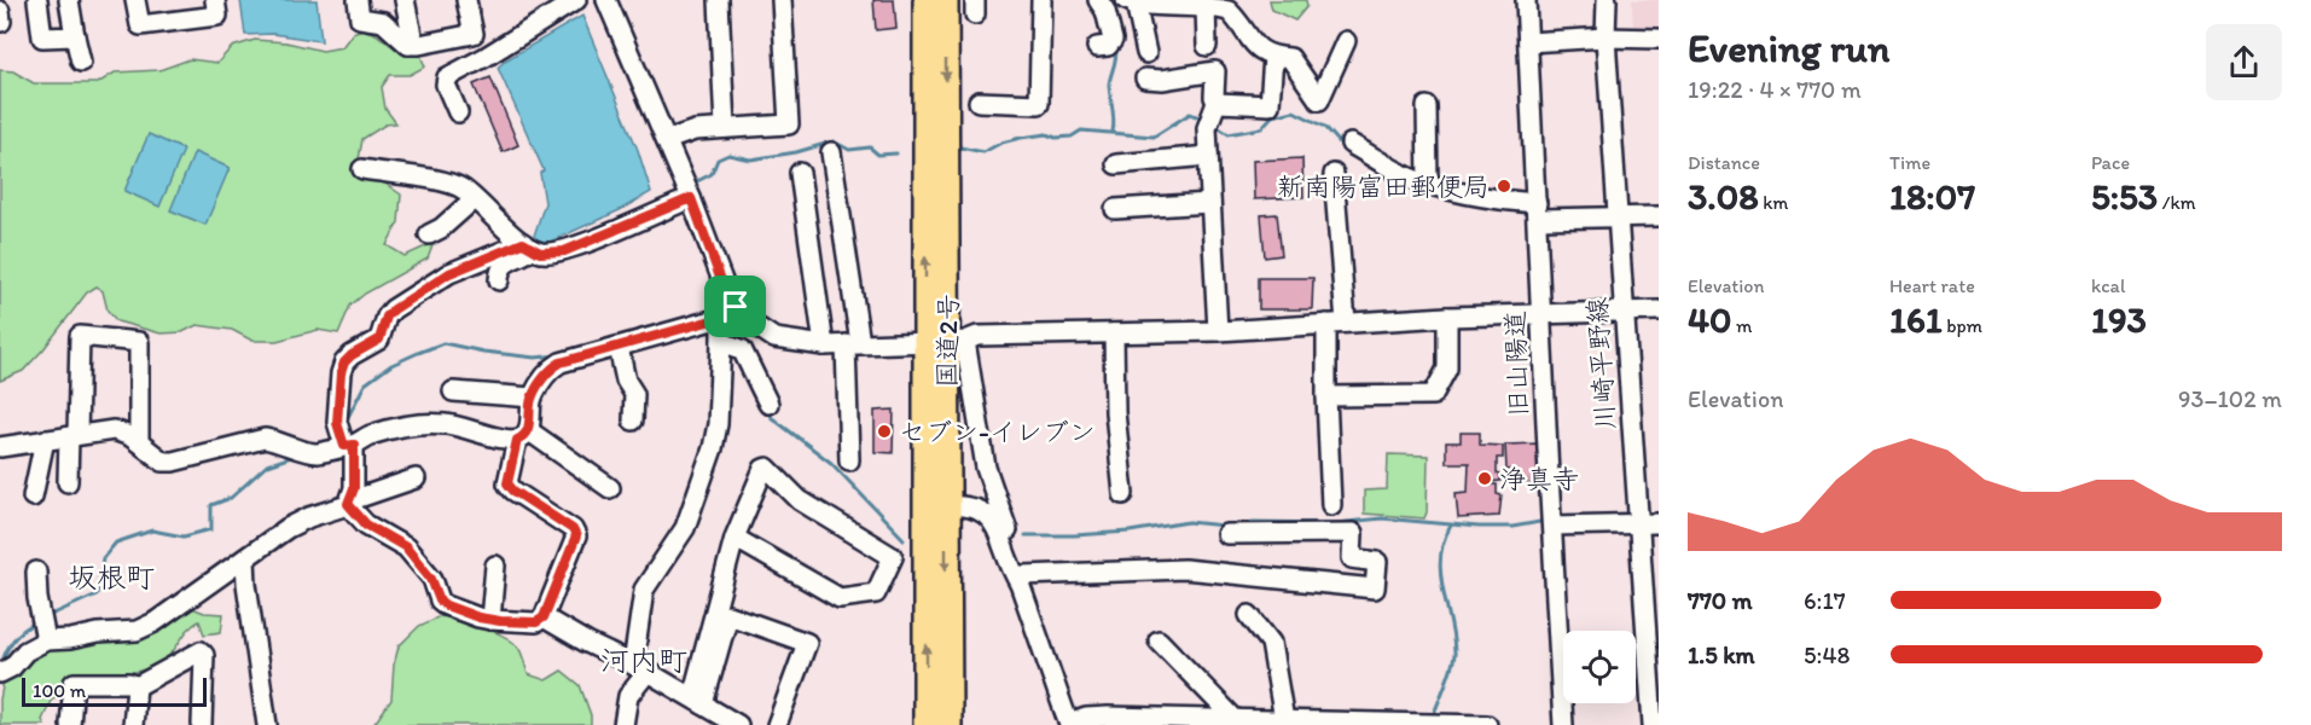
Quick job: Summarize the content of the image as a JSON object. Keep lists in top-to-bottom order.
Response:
{
  "streets": {
    "highway": ["国道2号"],
    "street": ["旧山陽道", "川崎平野線"]
  },
  "districts": ["坂根町", "河内町"],
  "places": ["新南陽富田郵便局", "セブン-イレブン", "浄真寺"],
  "scale_bar": "100 m",
  "page": {
    "heading": ["Evening run", "19:22 · 4 × 770 m"],
    "stats": [
      ["Distance", "3.08 km"],
      ["Time", "18:07"],
      ["Pace", "5:53 /km"],
      ["Elevation", "40 m"],
      ["Heart rate", "161 bpm"],
      ["kcal", "193"]
    ],
    "chart": ["Elevation", "93–102 m"],
    "list": [
      {
        "name": "770 m",
        "note": "6:17"
      },
      {
        "name": "1.5 km",
        "note": "5:48"
      }
    ],
    "scale": "100 m"
  }
}
